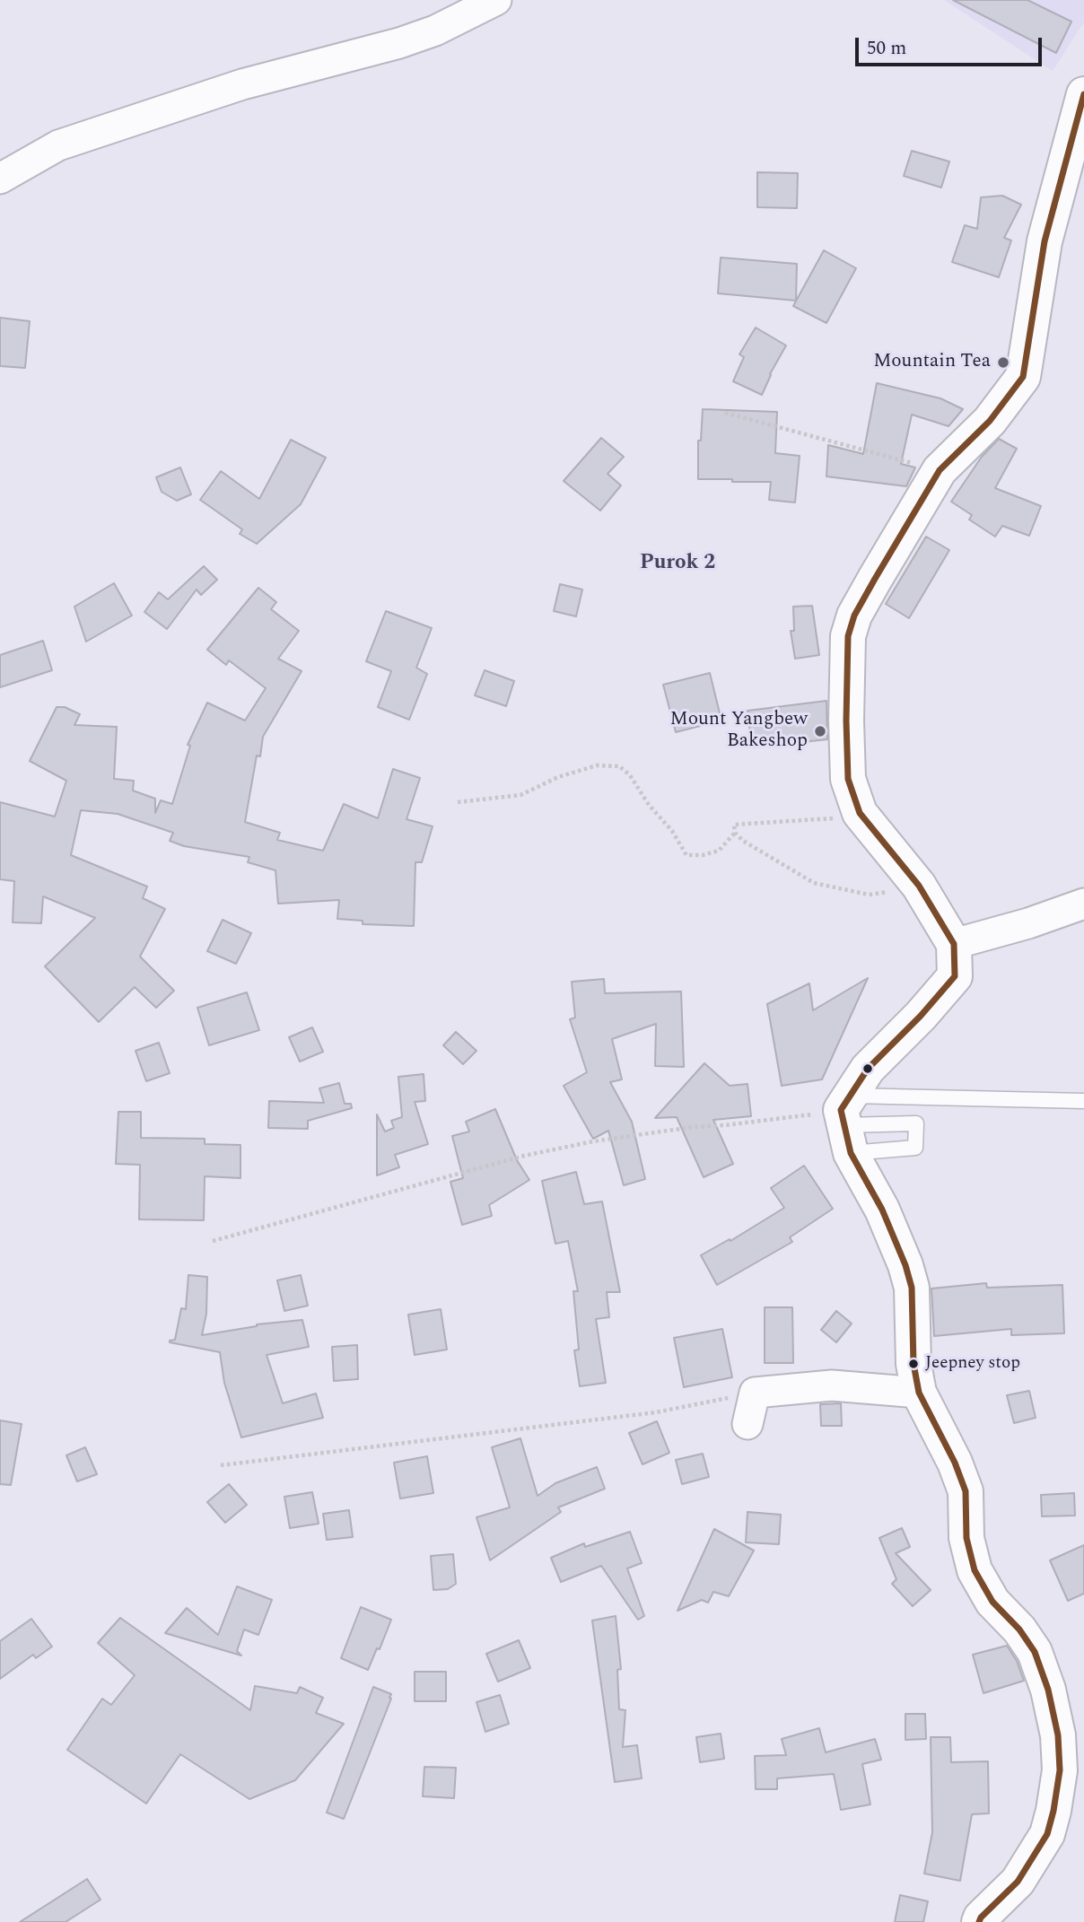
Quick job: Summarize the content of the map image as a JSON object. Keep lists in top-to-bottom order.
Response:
{
  "districts": ["Purok 2"],
  "places": ["Mountain Tea", "Mount Yangbew Bakeshop", "Jeepney stop"],
  "scale_bar": "50 m"
}
